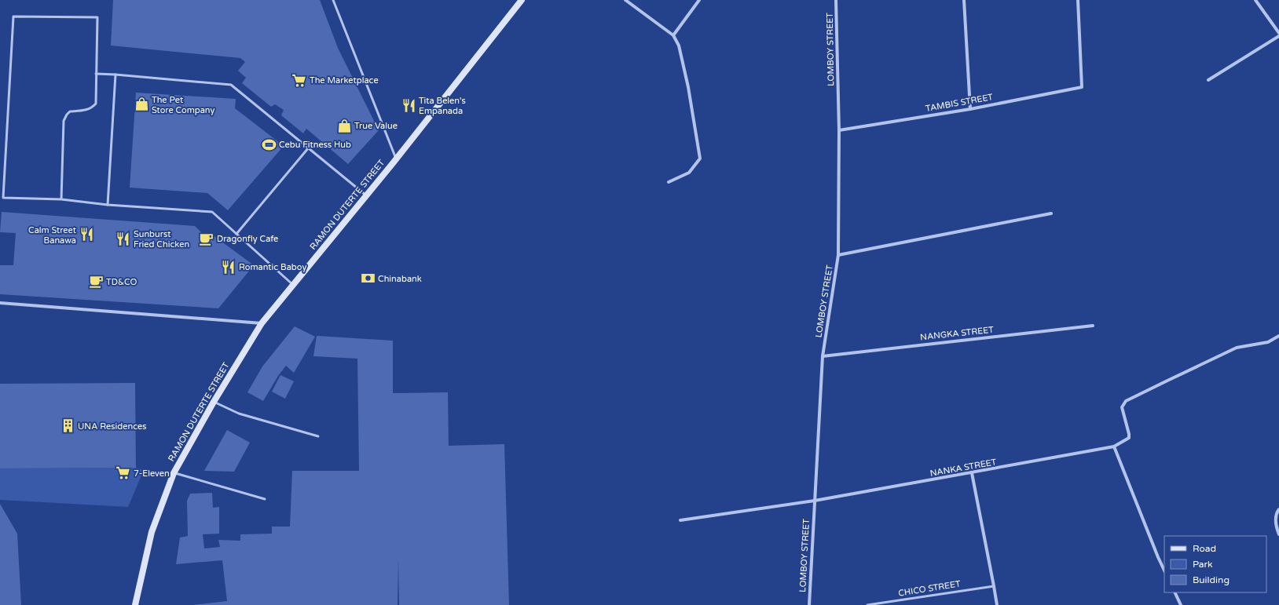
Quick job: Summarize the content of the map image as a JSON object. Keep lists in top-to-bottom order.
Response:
{
  "streets": {
    "main road": ["RAMON DUTERTE STREET"],
    "street": [
      "LOMBOY STREET",
      "TAMBIS STREET",
      "NANGKA STREET",
      "NANKA STREET"
    ],
    "lane": ["CHICO STREET"]
  },
  "crossings": [
    ["LOMBOY STREET", "TAMBIS STREET"],
    ["LOMBOY STREET", "NANGKA STREET"],
    ["LOMBOY STREET", "NANKA STREET"]
  ],
  "places": {
    "supermarket": ["The Marketplace", "7-Eleven"],
    "shop": ["The Pet Store Company", "True Value"],
    "restaurant": [
      "Tita Belen's Empanada",
      "Calm Street Banawa",
      "Sunburst Fried Chicken",
      "Romantic Baboy"
    ],
    "sports": ["Cebu Fitness Hub"],
    "cafe": ["Dragonfly Cafe", "TD&CO"],
    "bank": ["Chinabank"],
    "building": ["UNA Residences"]
  },
  "legend": ["Road", "Park", "Building"]
}
